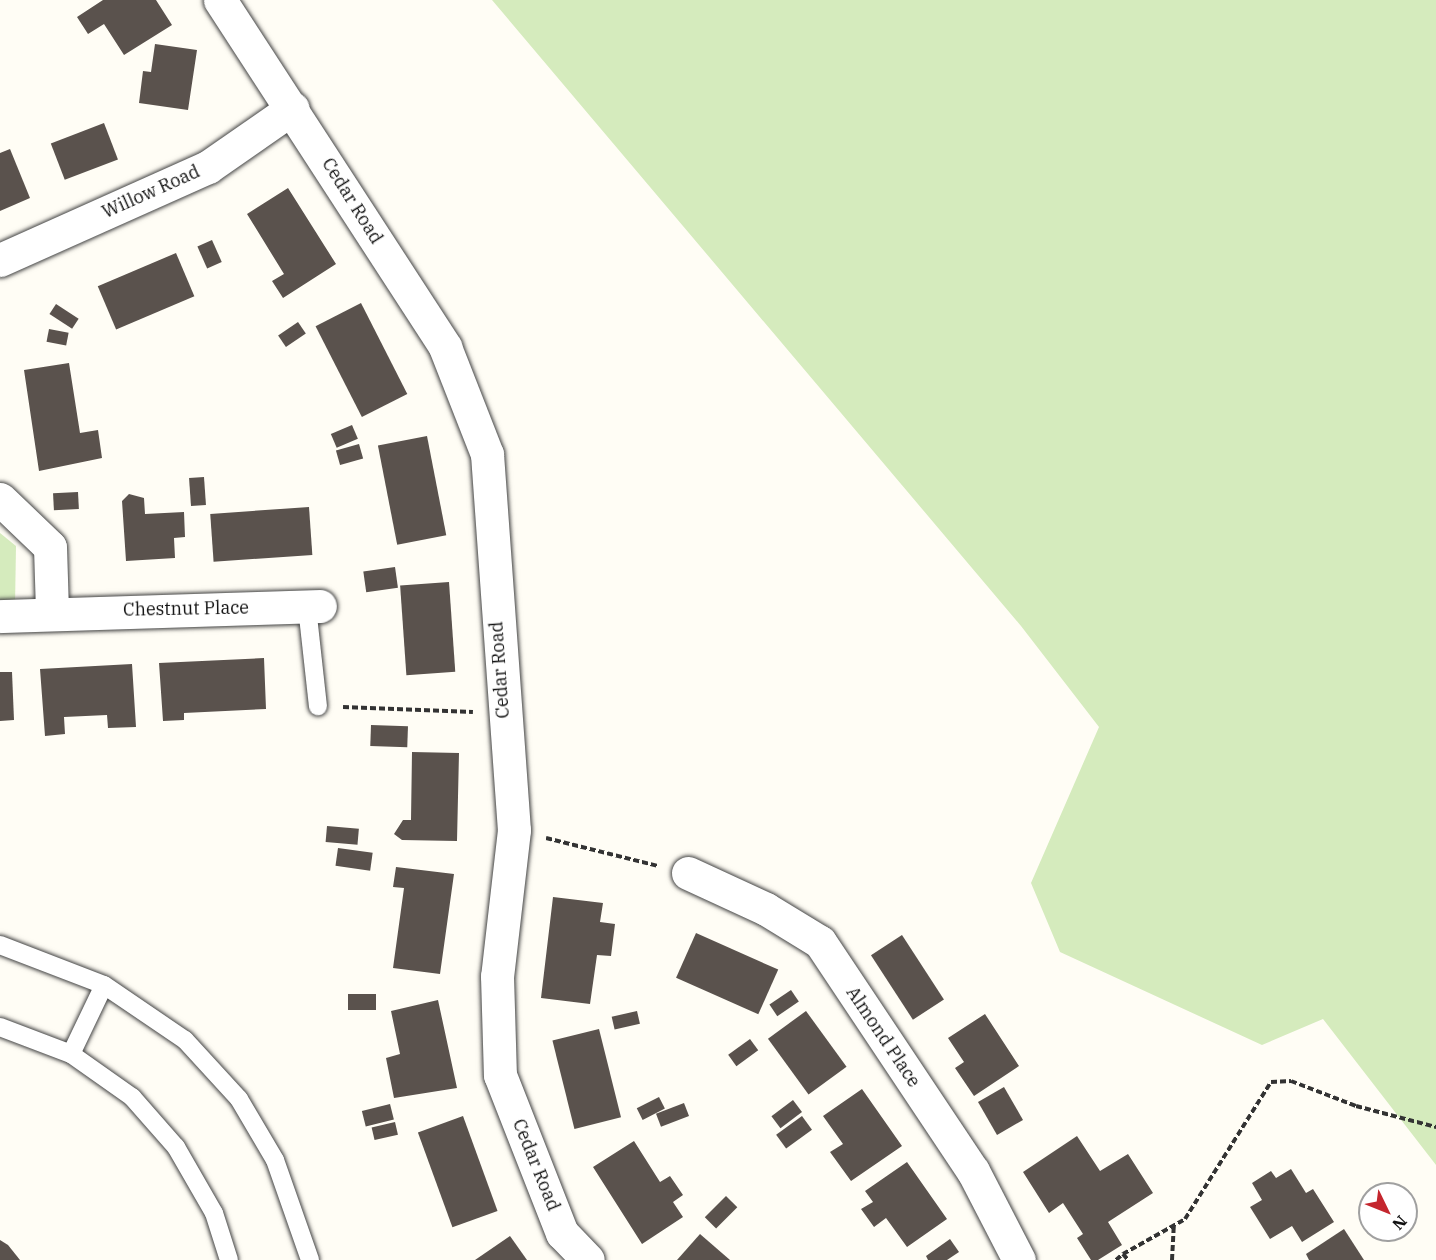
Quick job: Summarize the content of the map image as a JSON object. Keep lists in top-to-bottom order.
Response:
{
  "streets": {
    "street": [
      "Willow Road",
      "Cedar Road",
      "Chestnut Place",
      "Almond Place"
    ]
  },
  "crossings": [
    ["Willow Road", "Cedar Road"]
  ],
  "north": "bottom right"
}
